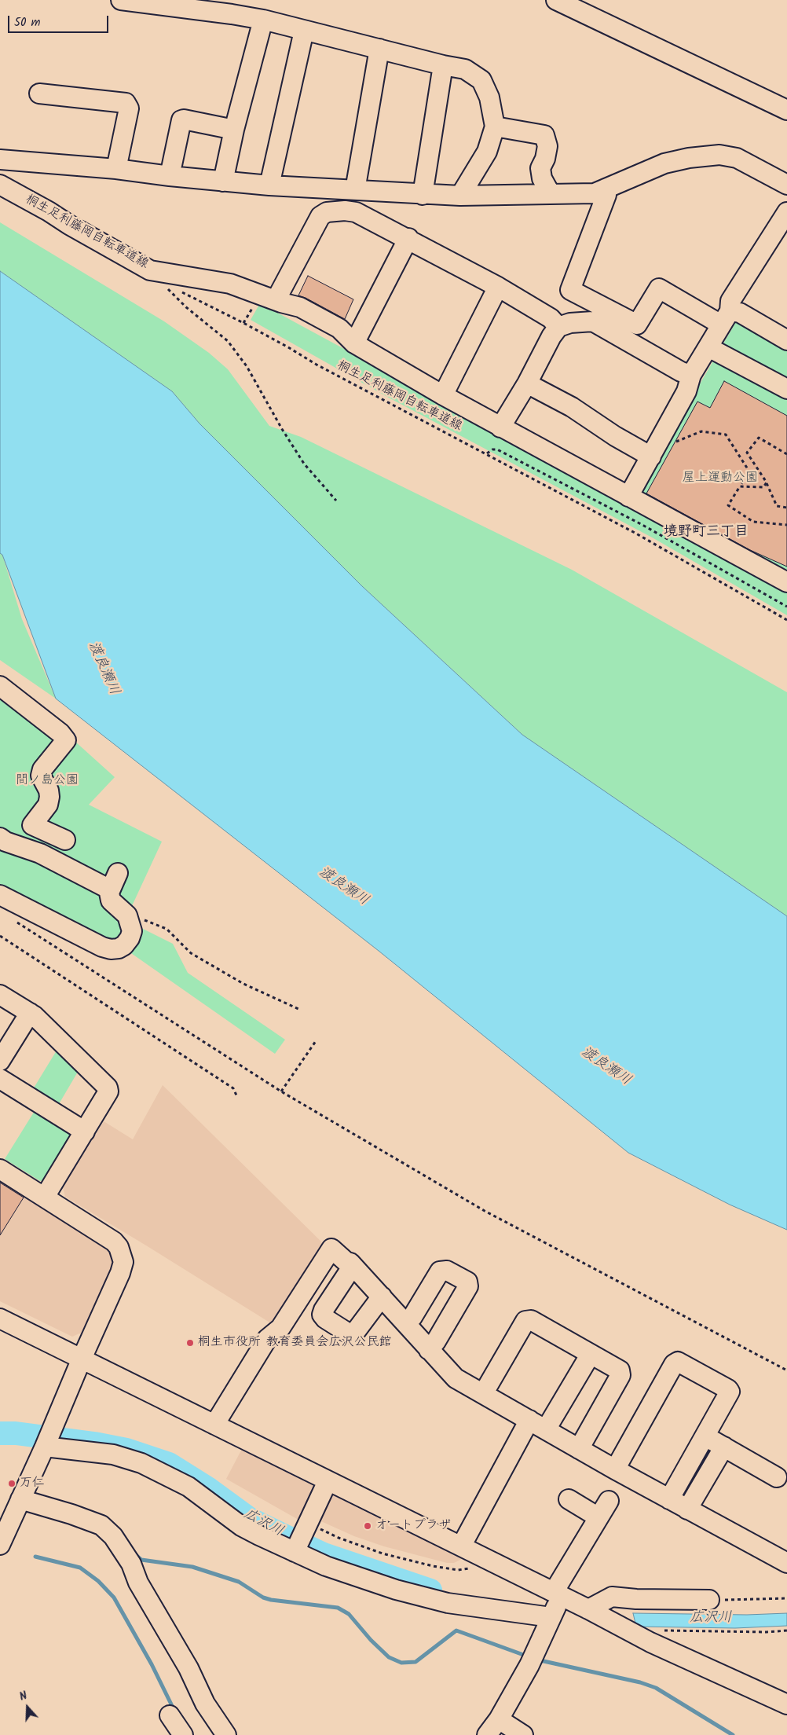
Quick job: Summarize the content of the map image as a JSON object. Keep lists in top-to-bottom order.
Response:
{
  "streets": {
    "path": ["桐生足利藤岡自転車道線"]
  },
  "districts": ["境野町三丁目"],
  "water": ["渡良瀬川", "広沢川"],
  "parks": ["屋上運動公園", "間ノ島公園"],
  "places": ["桐生市役所 教育委員会広沢公民館", "万仁", "オートプラザ"],
  "scale_bar": "50 m",
  "north": "top"
}
